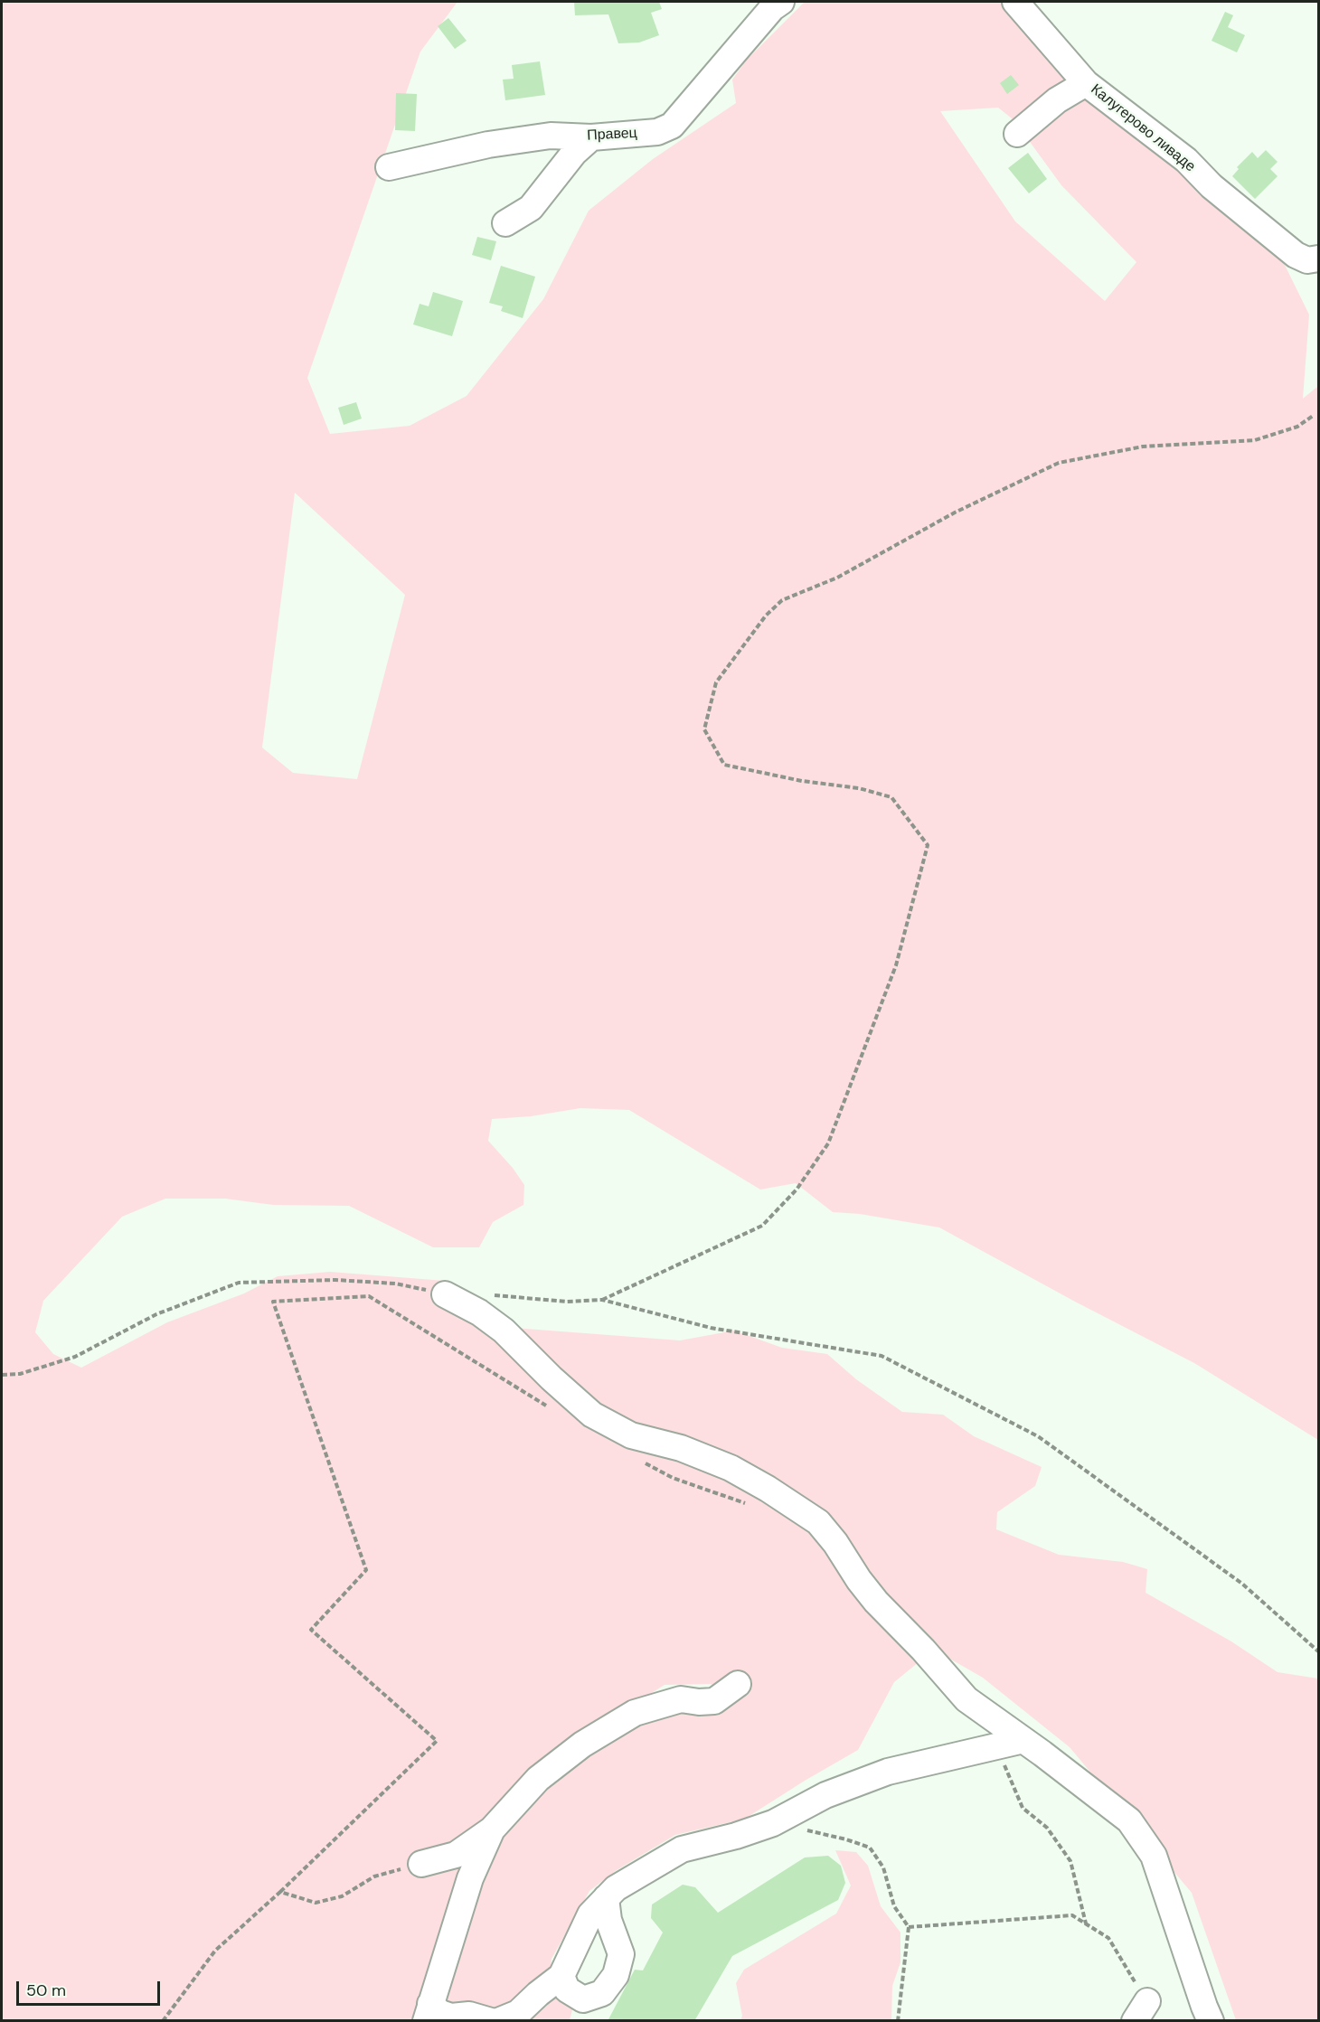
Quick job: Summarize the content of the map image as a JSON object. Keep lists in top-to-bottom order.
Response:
{
  "streets": {
    "street": ["Калугерово ливаде", "Правец"]
  },
  "scale_bar": "50 m"
}
